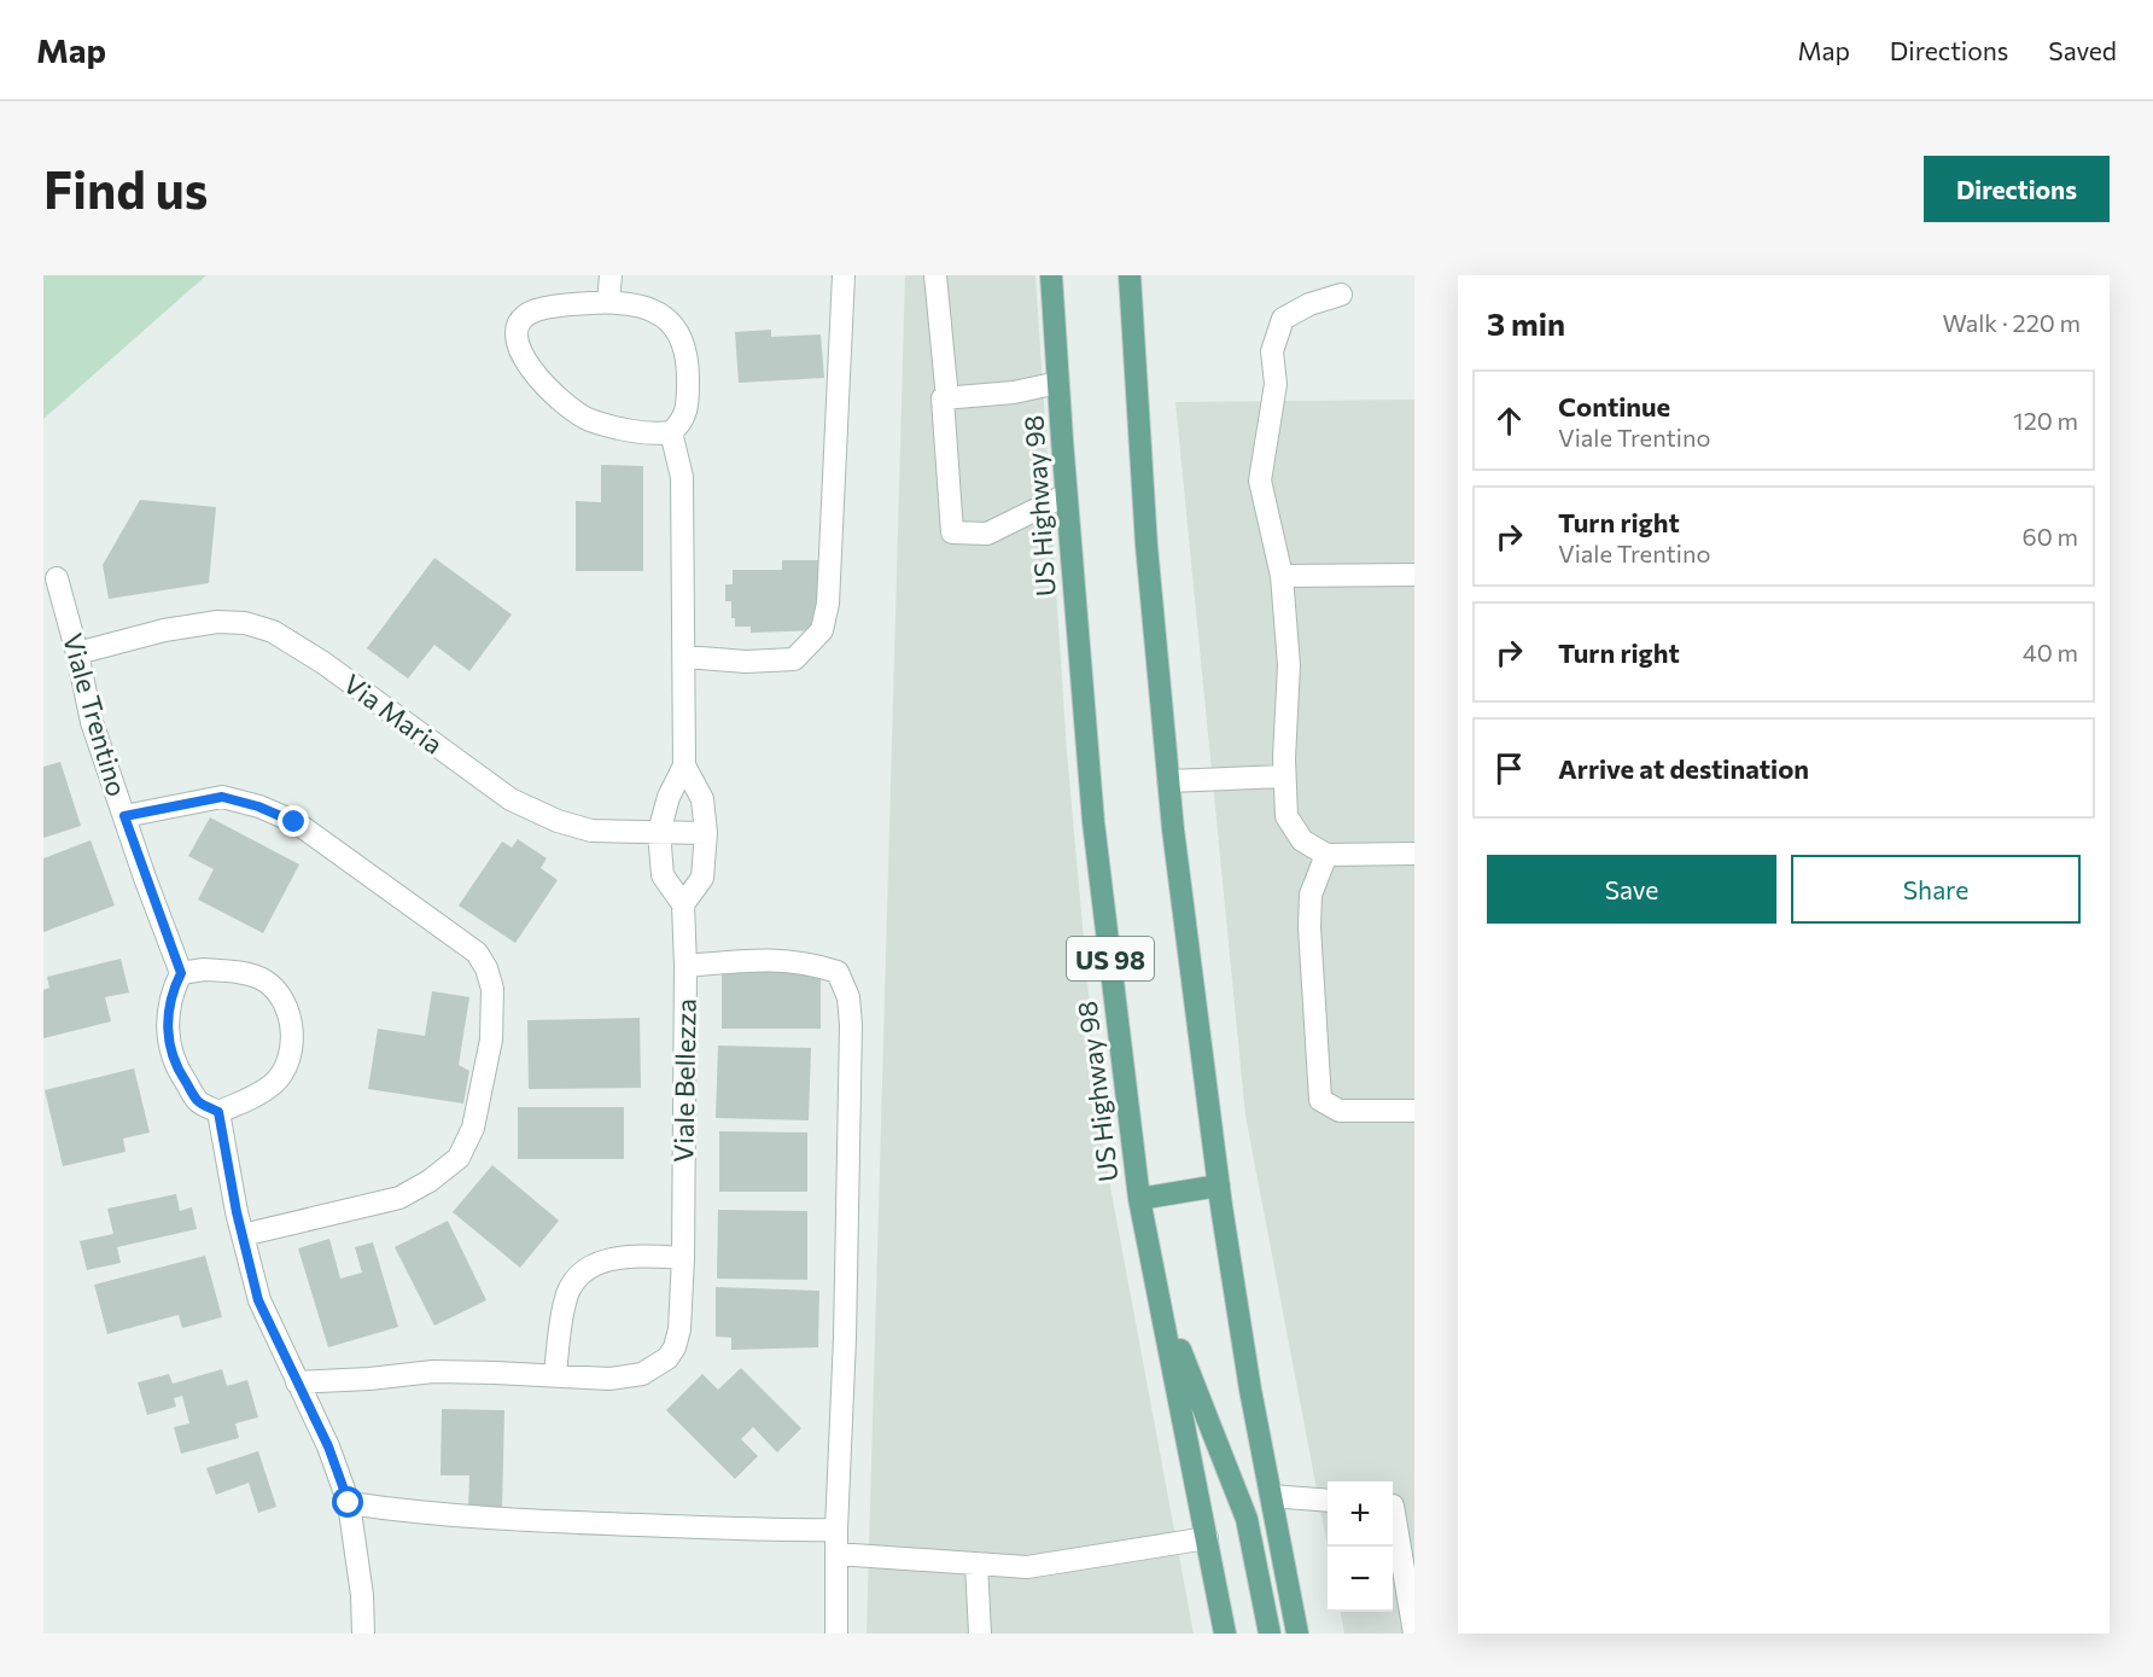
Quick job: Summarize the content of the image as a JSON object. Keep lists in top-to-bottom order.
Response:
{
  "streets": {
    "main road": ["US Highway 98", "US 98"],
    "street": ["Via Maria", "Viale Trentino", "Viale Bellezza"]
  },
  "crossings": [
    ["Via Maria", "Viale Trentino"]
  ],
  "page": {
    "header": "Map",
    "nav": ["Map", "Directions", "Saved"],
    "buttons": [
      "Directions",
      ["Save", "Share"]
    ],
    "title": "Find us",
    "heading": ["3 min", "Walk · 220 m"],
    "list": [
      ["Continue", "Viale Trentino", "120 m"],
      ["Turn right", "Viale Trentino", "60 m"],
      ["Turn right", "40 m"],
      "Arrive at destination"
    ],
    "map_buttons": ["+", "−"]
  }
}
